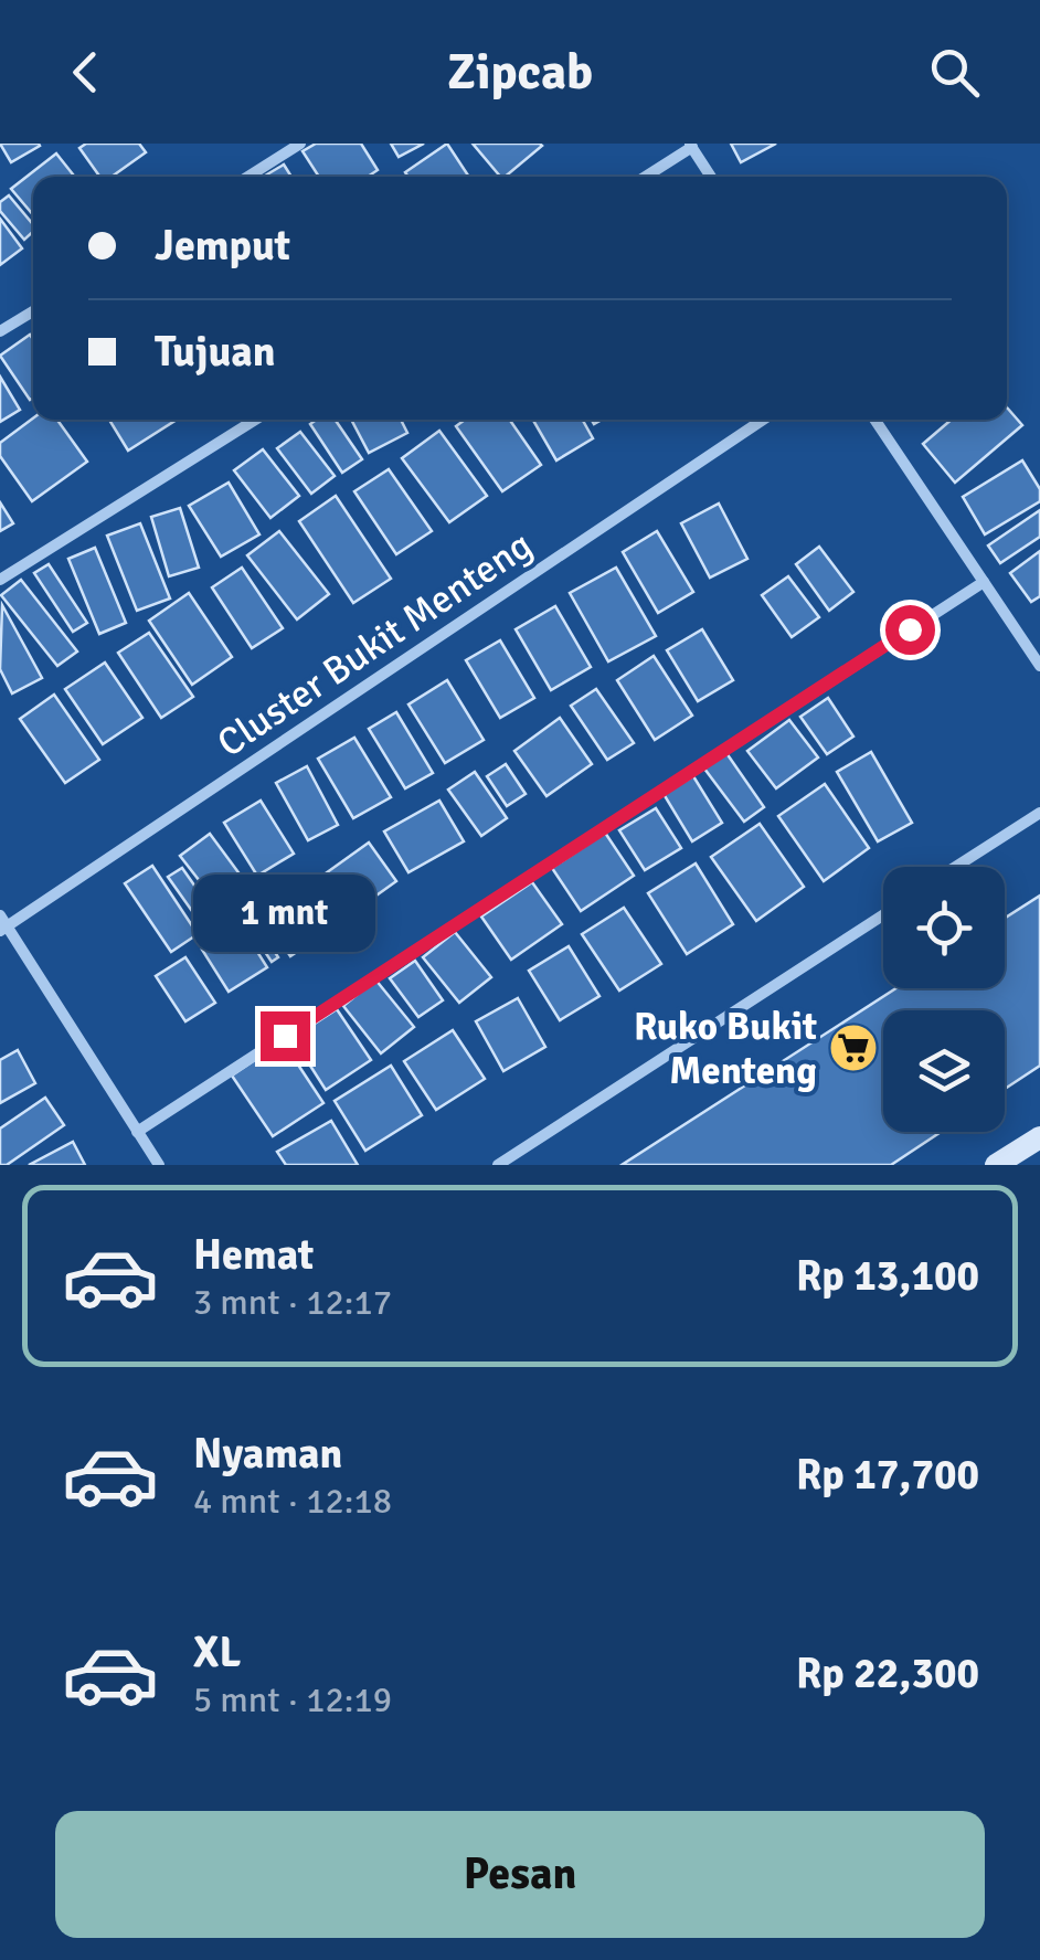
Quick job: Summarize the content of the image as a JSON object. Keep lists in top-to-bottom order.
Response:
{
  "streets": {
    "street": ["Cluster Bukit Menteng"]
  },
  "places": {
    "supermarket": ["Ruko Bukit Menteng"]
  },
  "page": {
    "header": "Zipcab",
    "banner": ["Jemput", "Tujuan"],
    "bubble": "1 mnt",
    "list": [
      {
        "name": "Hemat",
        "note": "3 mnt · 12:17",
        "value": "Rp 13,100"
      },
      {
        "name": "Nyaman",
        "note": "4 mnt · 12:18",
        "value": "Rp 17,700"
      },
      {
        "name": "XL",
        "note": "5 mnt · 12:19",
        "value": "Rp 22,300"
      }
    ],
    "buttons": "Pesan"
  }
}
